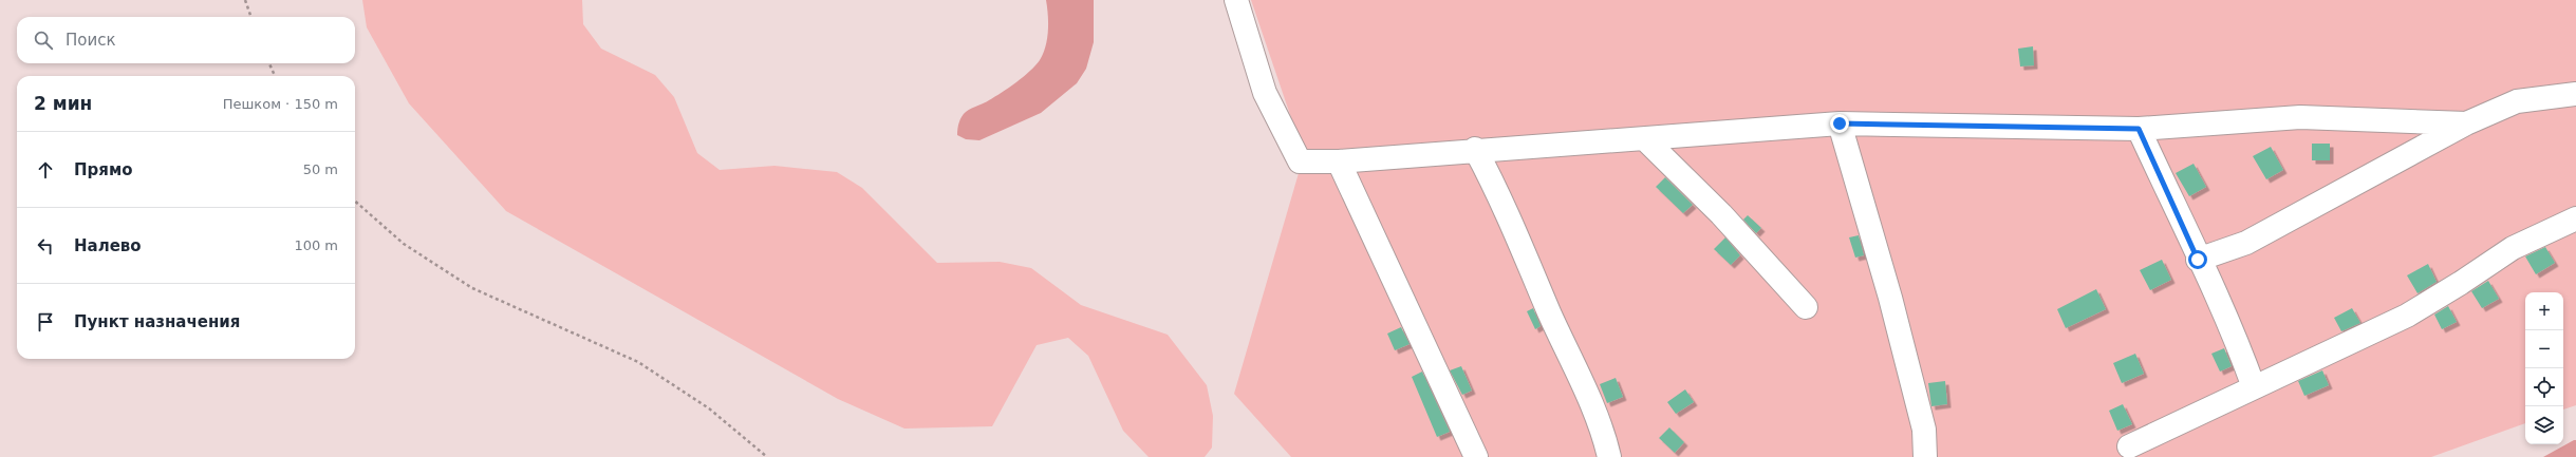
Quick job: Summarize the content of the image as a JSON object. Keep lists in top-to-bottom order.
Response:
{
  "page": {
    "search": "Поиск",
    "heading": ["2 мин", "Пешком · 150 m"],
    "list": [
      ["Прямо", "50 m"],
      ["Налево", "100 m"],
      "Пункт назначения"
    ],
    "map_buttons": ["+", "−"]
  }
}
